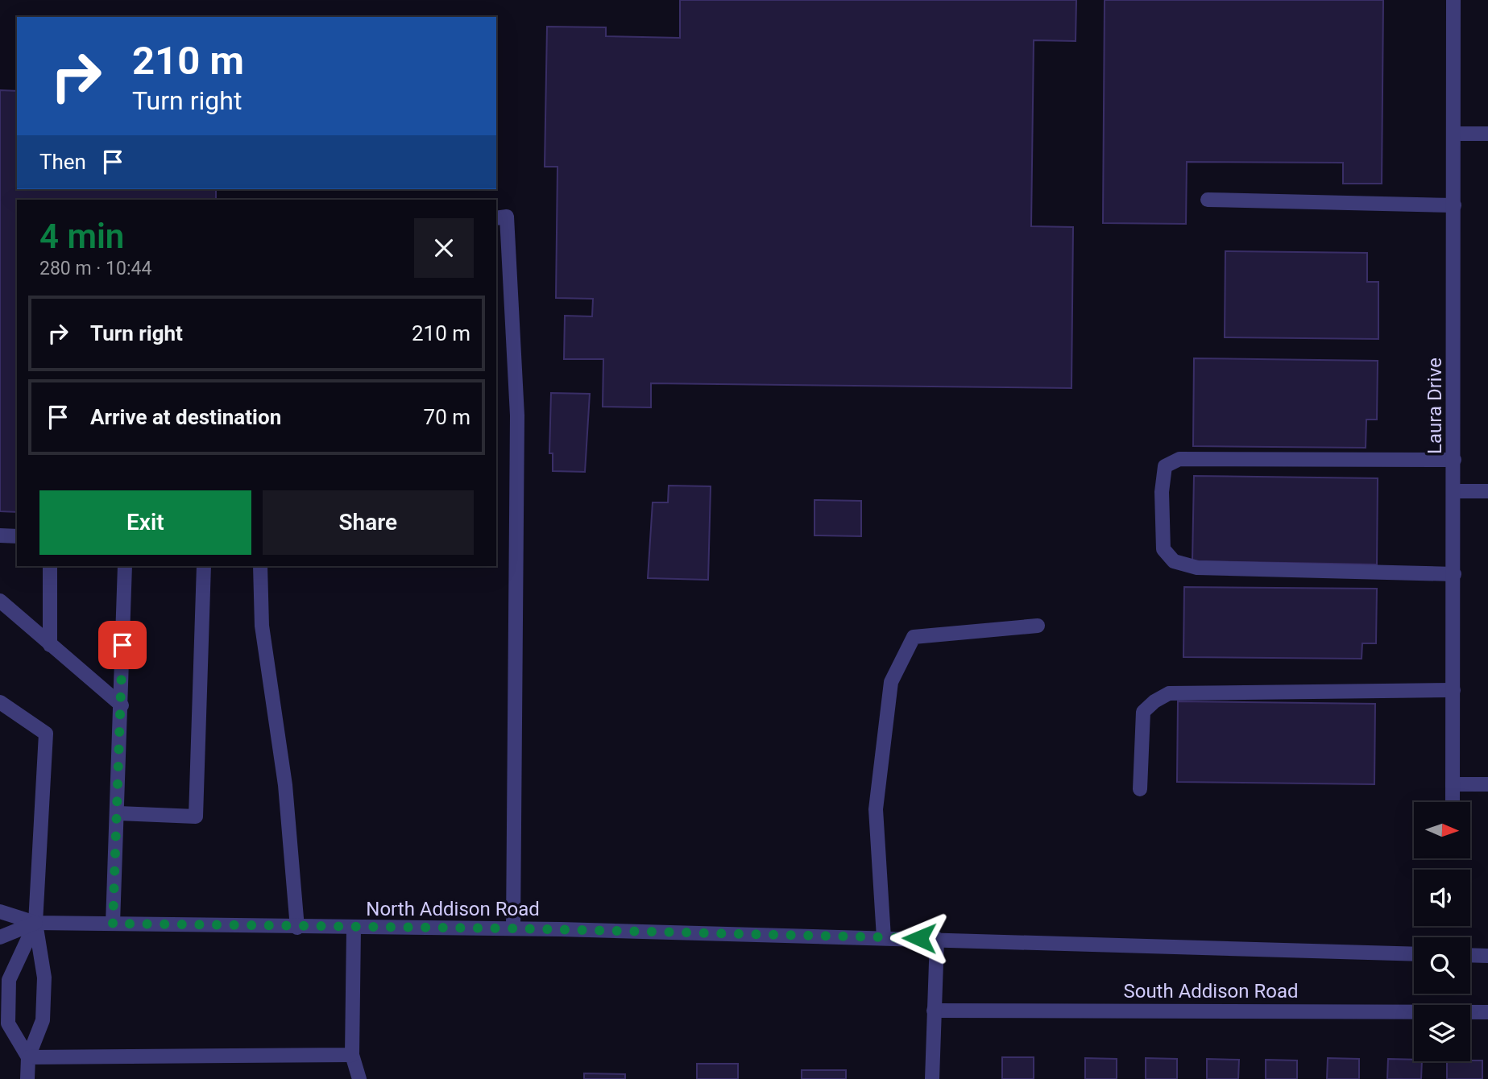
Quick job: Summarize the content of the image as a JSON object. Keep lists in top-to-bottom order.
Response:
{
  "streets": {
    "street": ["Laura Drive", "North Addison Road", "South Addison Road"]
  },
  "north": "right",
  "page": {
    "turn": ["210 m", "Turn right"],
    "then": "Then",
    "heading": ["4 min", "280 m · 10:44"],
    "list": [
      {
        "name": "Turn right",
        "value": "210 m"
      },
      {
        "name": "Arrive at destination",
        "value": "70 m"
      }
    ],
    "buttons": ["Exit", "Share"]
  }
}
